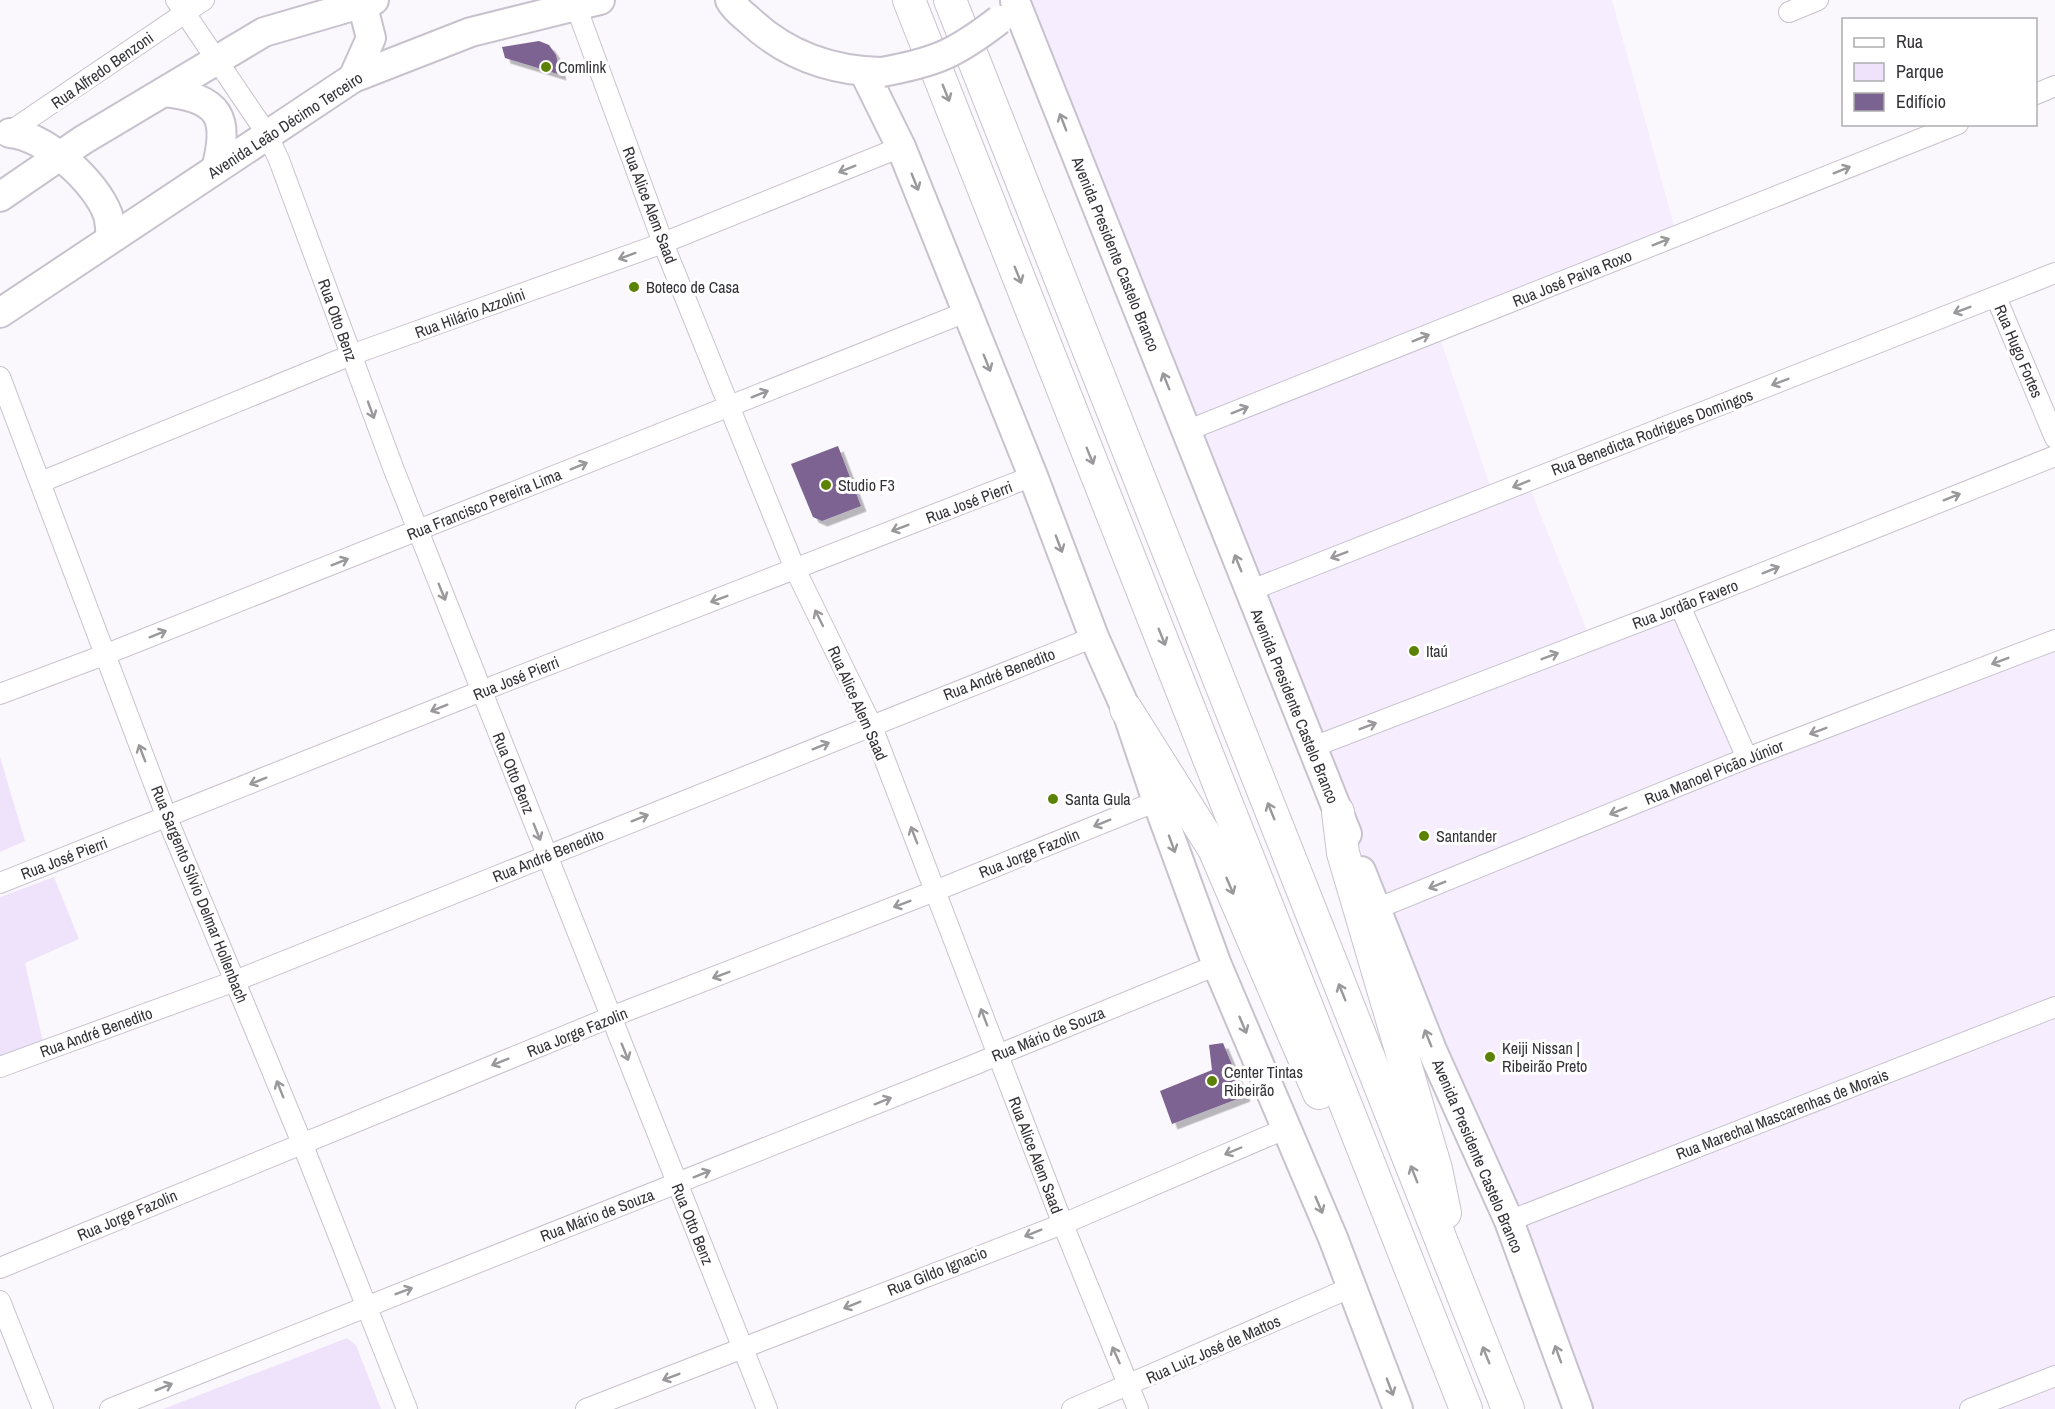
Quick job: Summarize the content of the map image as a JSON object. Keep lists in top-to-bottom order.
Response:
{
  "streets": {
    "main road": ["Avenida Leão Décimo Terceiro", "Avenida Presidente Castelo Branco"],
    "street": [
      "Rua Alfredo Benzoni",
      "Rua Alice Alem Saad",
      "Rua José Paiva Roxo",
      "Rua Hilário Azzolini",
      "Rua Otto Benz",
      "Rua Hugo Fortes",
      "Rua Benedicta Rodrigues Domingos",
      "Rua José Pierri",
      "Rua Francisco Pereira Lima",
      "Rua Jordão Favero",
      "Rua André Benedito",
      "Rua Manoel Picão Júnior",
      "Rua Jorge Fazolin",
      "Rua Sargento Sílvio Delmar Hollenbach",
      "Rua Mário de Souza",
      "Rua Marechal Mascarenhas de Morais",
      "Rua Gildo Ignacio",
      "Rua Luiz José de Mattos"
    ]
  },
  "crossings": [
    ["Rua Alfredo Benzoni", "Rua Otto Benz"],
    ["Avenida Leão Décimo Terceiro", "Rua Alice Alem Saad"],
    ["Avenida Leão Décimo Terceiro", "Rua Otto Benz"],
    ["Rua Alice Alem Saad", "Rua Hilário Azzolini"],
    ["Rua Alice Alem Saad", "Rua José Pierri"],
    ["Rua Alice Alem Saad", "Rua Francisco Pereira Lima"],
    ["Rua Alice Alem Saad", "Rua André Benedito"],
    ["Rua Alice Alem Saad", "Rua Jorge Fazolin"],
    ["Rua Alice Alem Saad", "Rua Mário de Souza"],
    ["Rua Alice Alem Saad", "Rua Gildo Ignacio"],
    ["Rua Alice Alem Saad", "Rua Luiz José de Mattos"],
    ["Avenida Presidente Castelo Branco", "Rua José Paiva Roxo"],
    ["Avenida Presidente Castelo Branco", "Rua Benedicta Rodrigues Domingos"],
    ["Avenida Presidente Castelo Branco", "Rua Jordão Favero"],
    ["Avenida Presidente Castelo Branco", "Rua Manoel Picão Júnior"],
    ["Avenida Presidente Castelo Branco", "Rua Marechal Mascarenhas de Morais"],
    ["Rua Hilário Azzolini", "Rua Otto Benz"],
    ["Rua Hilário Azzolini", "Rua Sargento Sílvio Delmar Hollenbach"],
    ["Rua Otto Benz", "Rua José Pierri"],
    ["Rua Otto Benz", "Rua Francisco Pereira Lima"],
    ["Rua Otto Benz", "Rua André Benedito"],
    ["Rua Otto Benz", "Rua Jorge Fazolin"],
    ["Rua Otto Benz", "Rua Mário de Souza"],
    ["Rua Otto Benz", "Rua Gildo Ignacio"],
    ["Rua Hugo Fortes", "Rua Benedicta Rodrigues Domingos"],
    ["Rua José Pierri", "Rua Sargento Sílvio Delmar Hollenbach"],
    ["Rua Francisco Pereira Lima", "Rua Sargento Sílvio Delmar Hollenbach"],
    ["Rua André Benedito", "Rua Sargento Sílvio Delmar Hollenbach"],
    ["Rua Jorge Fazolin", "Rua Sargento Sílvio Delmar Hollenbach"],
    ["Rua Sargento Sílvio Delmar Hollenbach", "Rua Mário de Souza"]
  ],
  "one_way": [
    "Rua Alice Alem Saad",
    "Rua José Paiva Roxo",
    "Rua Hilário Azzolini",
    "Rua Otto Benz",
    "Rua Benedicta Rodrigues Domingos",
    "Rua José Pierri",
    "Rua Francisco Pereira Lima",
    "Rua Jordão Favero",
    "Rua Manoel Picão Júnior",
    "Rua Jorge Fazolin",
    "Rua Mário de Souza",
    "Rua Gildo Ignacio"
  ],
  "places": [
    "Comlink",
    "Boteco de Casa",
    "Studio F3",
    "Itaú",
    "Santa Gula",
    "Santander",
    "Keiji Nissan | Ribeirão Preto",
    "Center Tintas Ribeirão"
  ],
  "legend": ["Rua", "Parque", "Edifício"]
}
